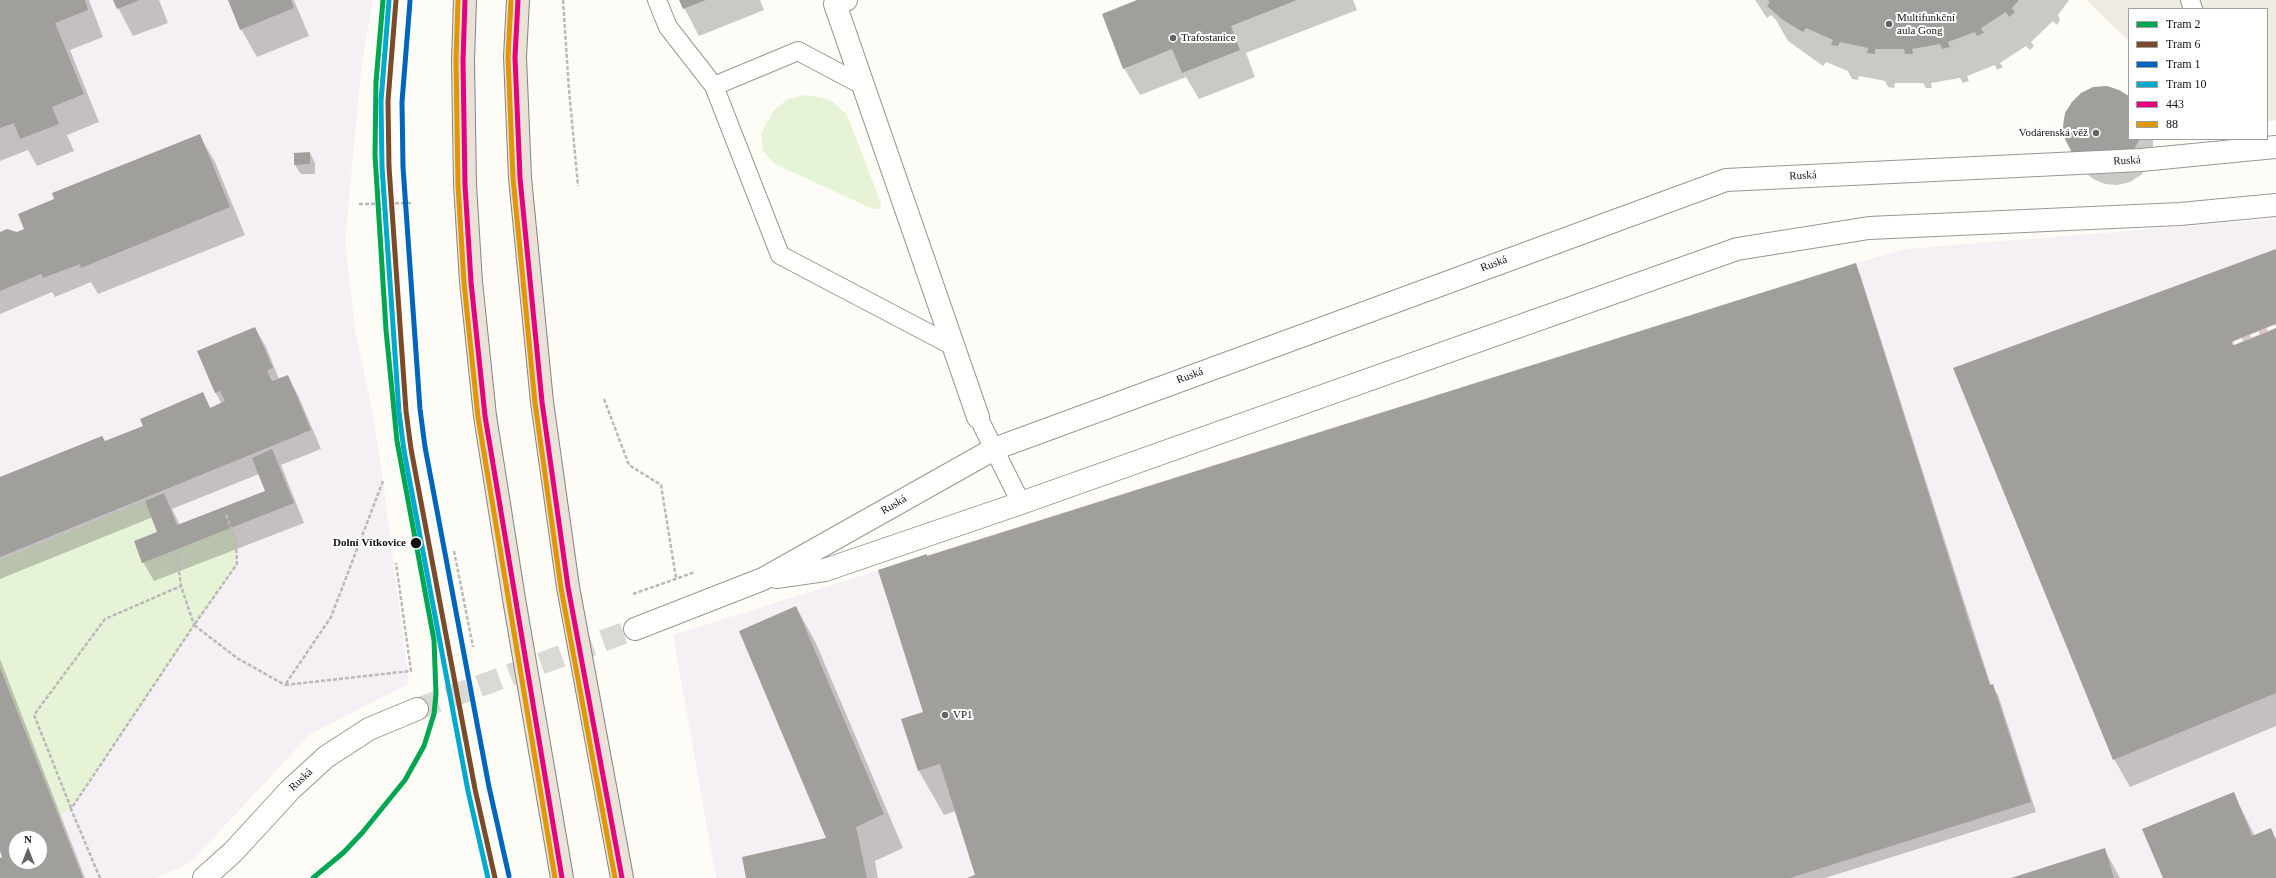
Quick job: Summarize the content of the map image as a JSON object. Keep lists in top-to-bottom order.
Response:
{
  "streets": {
    "street": ["Ruská"]
  },
  "places": [
    "Multifunkční aula Gong",
    "Trafostanice",
    "Vodárenská věž",
    "Dolní Vítkovice",
    "VP1"
  ],
  "lines": [
    "tram line 2",
    "tram line 6",
    "tram line 10",
    "transit line 443",
    "transit line 88",
    "tram line 1"
  ],
  "legend": [
    "Tram 2",
    "Tram 6",
    "Tram 1",
    "Tram 10",
    "443",
    "88"
  ],
  "north": "top"
}
